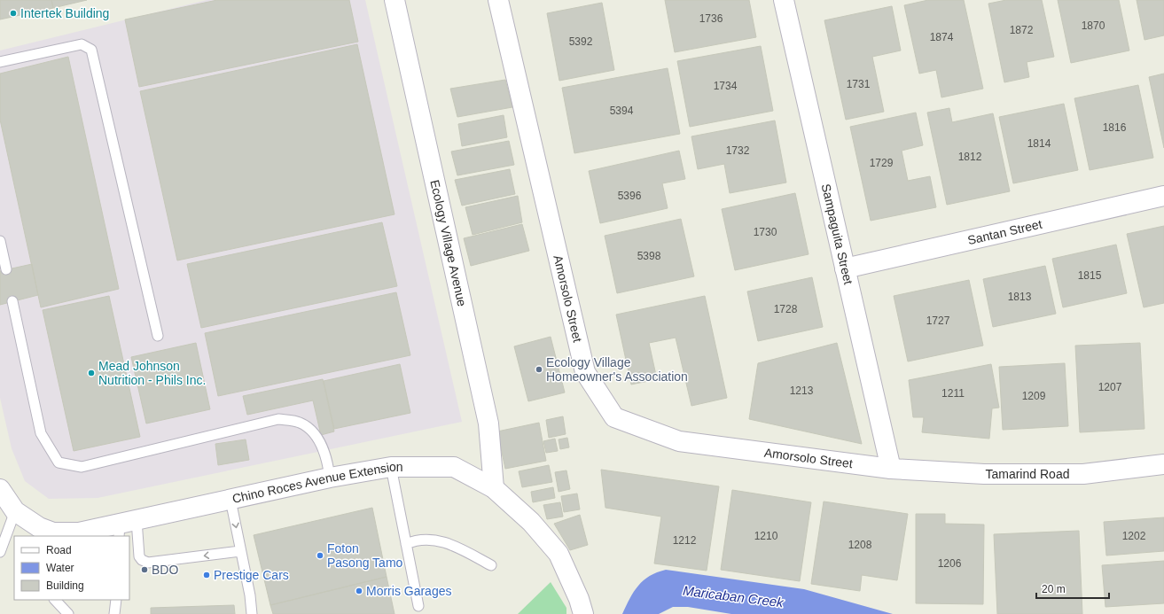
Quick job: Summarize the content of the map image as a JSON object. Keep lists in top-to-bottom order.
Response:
{
  "streets": {
    "street": [
      "Santan Street",
      "Sampaguita Street",
      "Ecology Village Avenue",
      "Amorsolo Street",
      "Tamarind Road",
      "Chino Roces Avenue Extension"
    ]
  },
  "crossings": [
    ["Santan Street", "Sampaguita Street"],
    ["Sampaguita Street", "Amorsolo Street"],
    ["Sampaguita Street", "Tamarind Road"],
    ["Ecology Village Avenue", "Chino Roces Avenue Extension"],
    ["Amorsolo Street", "Tamarind Road"]
  ],
  "water": ["Maricaban Creek"],
  "places": [
    "Intertek Building",
    "Ecology Village Homeowner's Association",
    "Mead Johnson Nutrition - Phils Inc.",
    "Foton Pasong Tamo",
    "BDO",
    "Prestige Cars",
    "Morris Garages"
  ],
  "house_numbers": [
    "1736",
    "1870",
    "1872",
    "1874",
    "5392",
    "1731",
    "1734",
    "5394",
    "1816",
    "1814",
    "1732",
    "1812",
    "1729",
    "5396",
    "1730",
    "5398",
    "1815",
    "1813",
    "1728",
    "1727",
    "1207",
    "1213",
    "1211",
    "1209",
    "1210",
    "1202",
    "1212",
    "1208",
    "1206"
  ],
  "legend": ["Road", "Water", "Building"],
  "scale_bar": "20 m"
}
